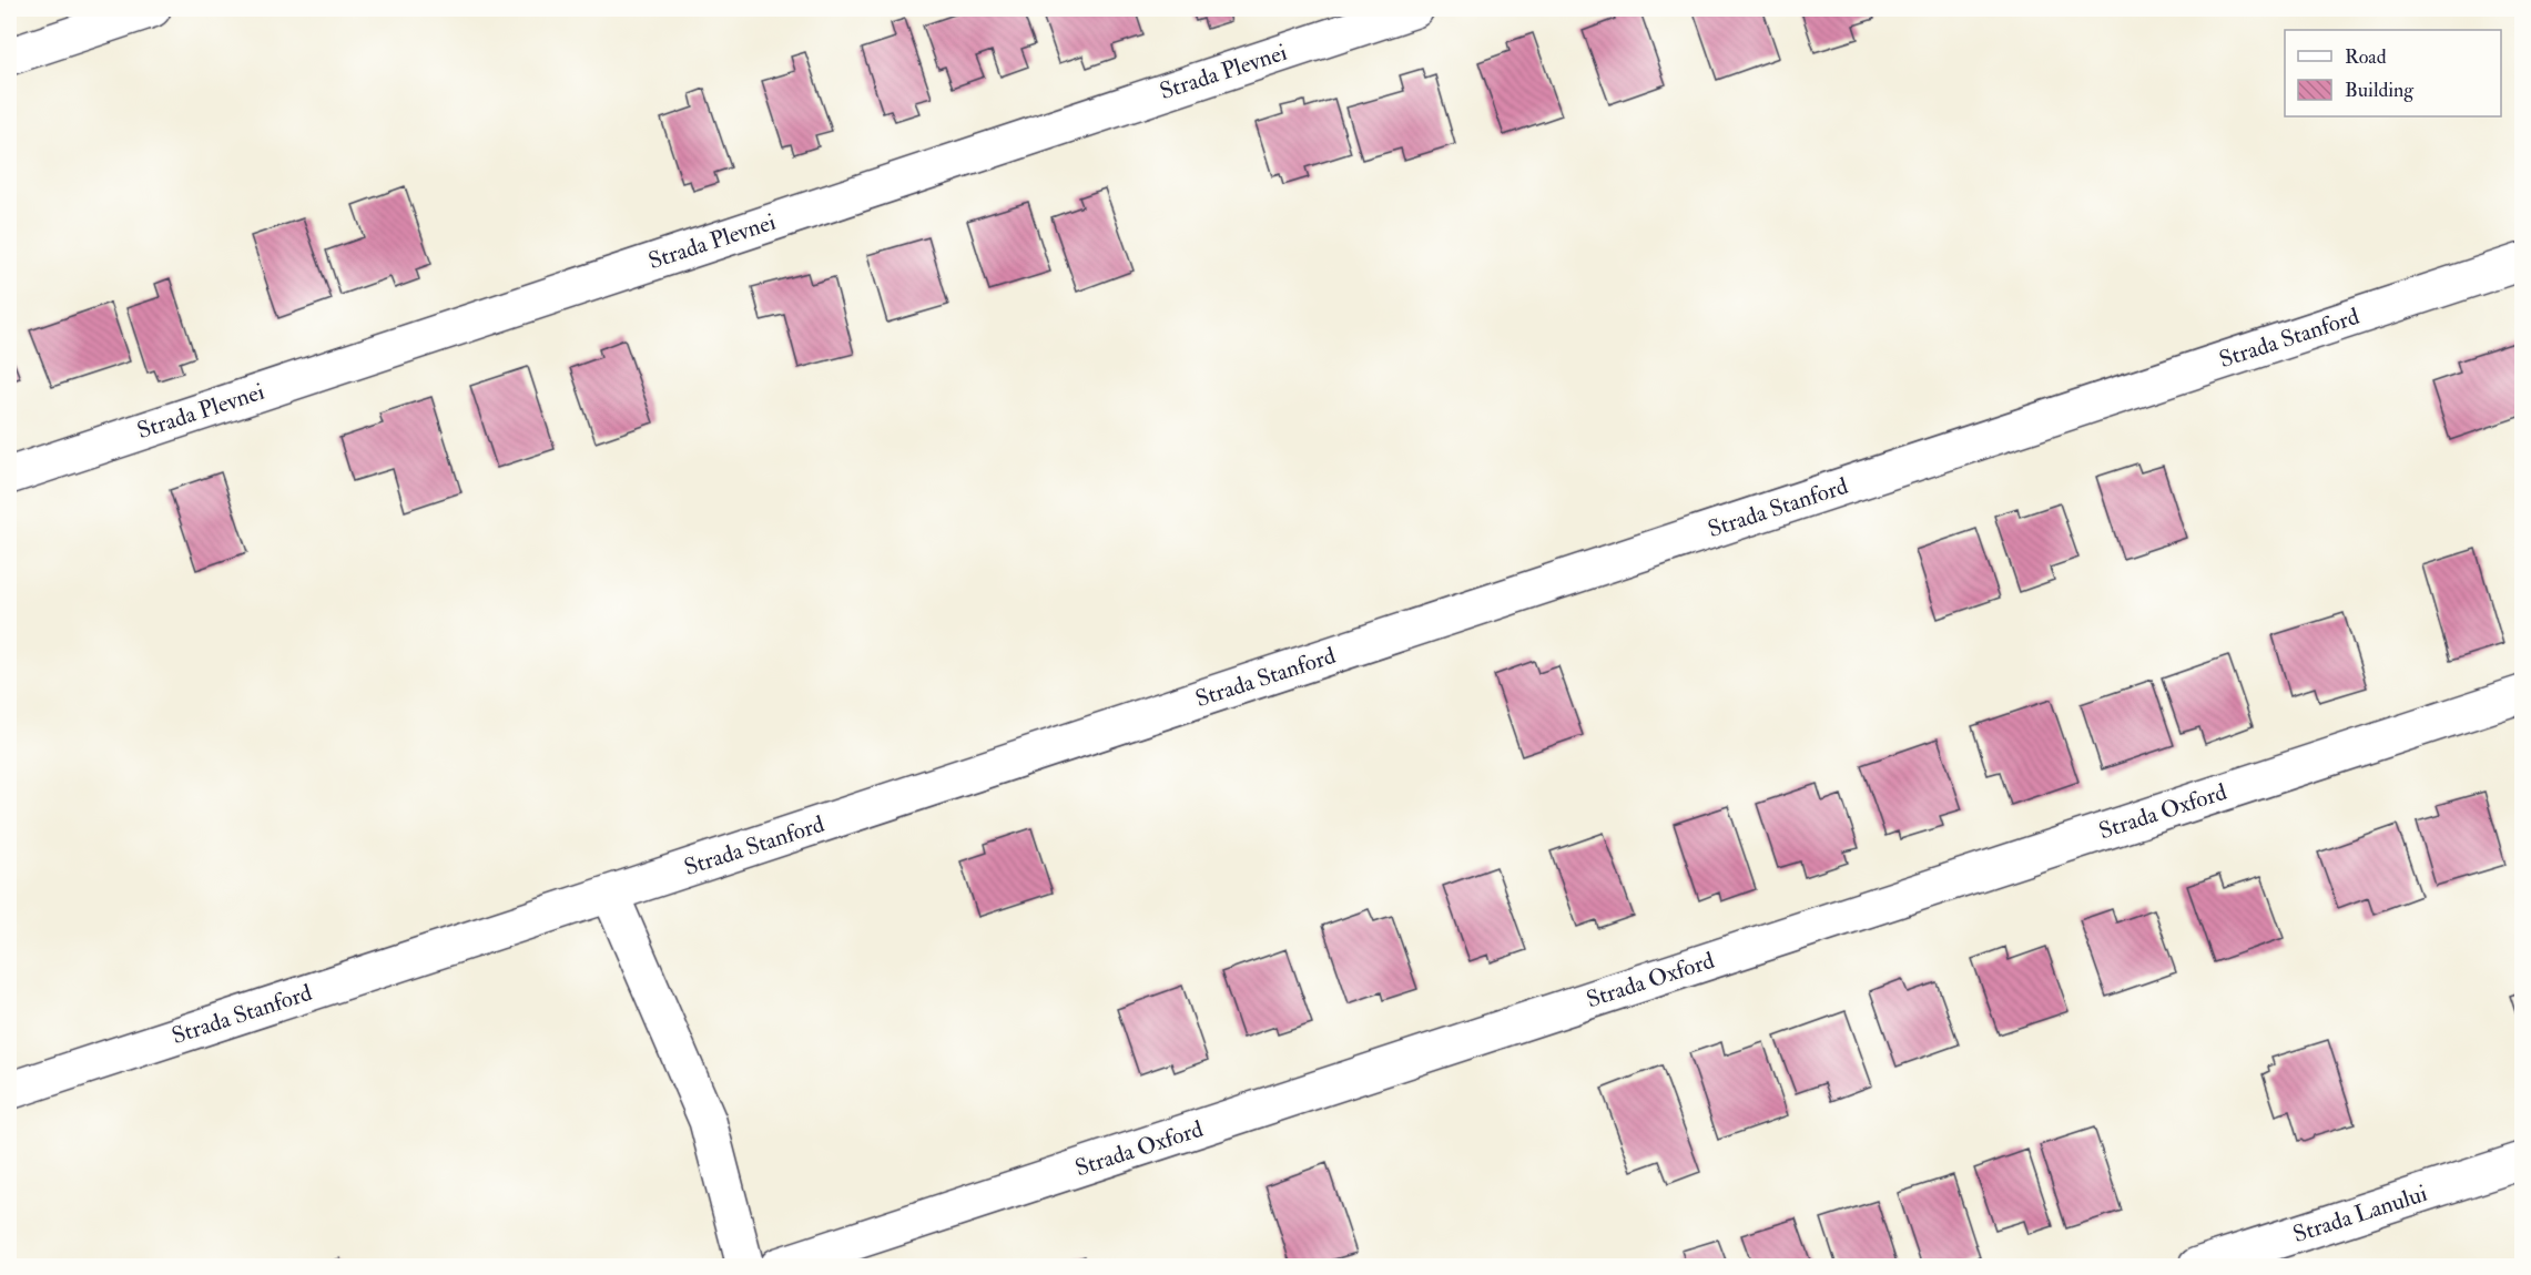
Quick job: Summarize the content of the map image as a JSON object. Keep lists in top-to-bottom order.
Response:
{
  "streets": {
    "street": [
      "Strada Plevnei",
      "Strada Stanford",
      "Strada Oxford",
      "Strada Lanului"
    ]
  },
  "legend": ["Road", "Building"]
}
